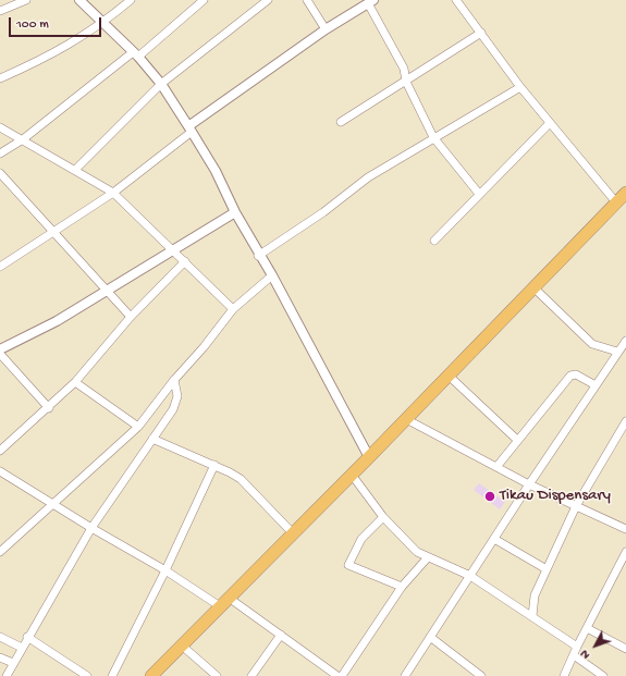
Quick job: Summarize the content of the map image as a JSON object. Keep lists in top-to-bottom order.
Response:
{
  "places": ["Tikau Dispensary"],
  "scale_bar": "100 m",
  "north": "bottom left"
}
